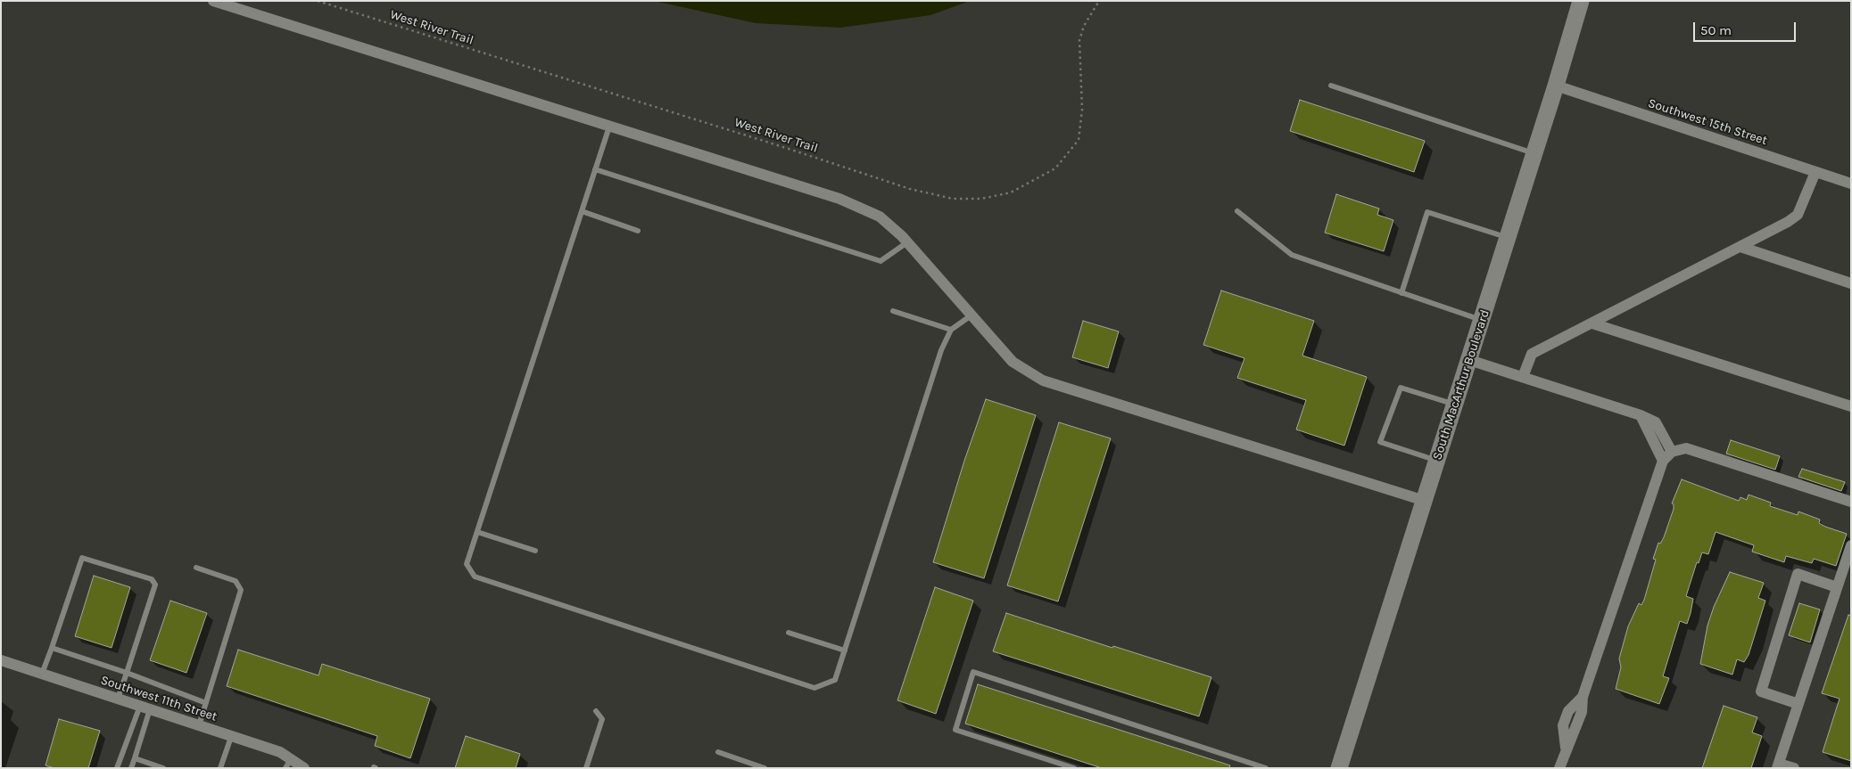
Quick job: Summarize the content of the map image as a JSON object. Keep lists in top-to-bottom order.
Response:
{
  "streets": {
    "main road": ["South MacArthur Boulevard"],
    "street": ["Southwest 15th Street", "Southwest 11th Street"],
    "path": ["West River Trail"]
  },
  "crossings": [
    ["Southwest 15th Street", "South MacArthur Boulevard"]
  ],
  "scale_bar": "50 m"
}
